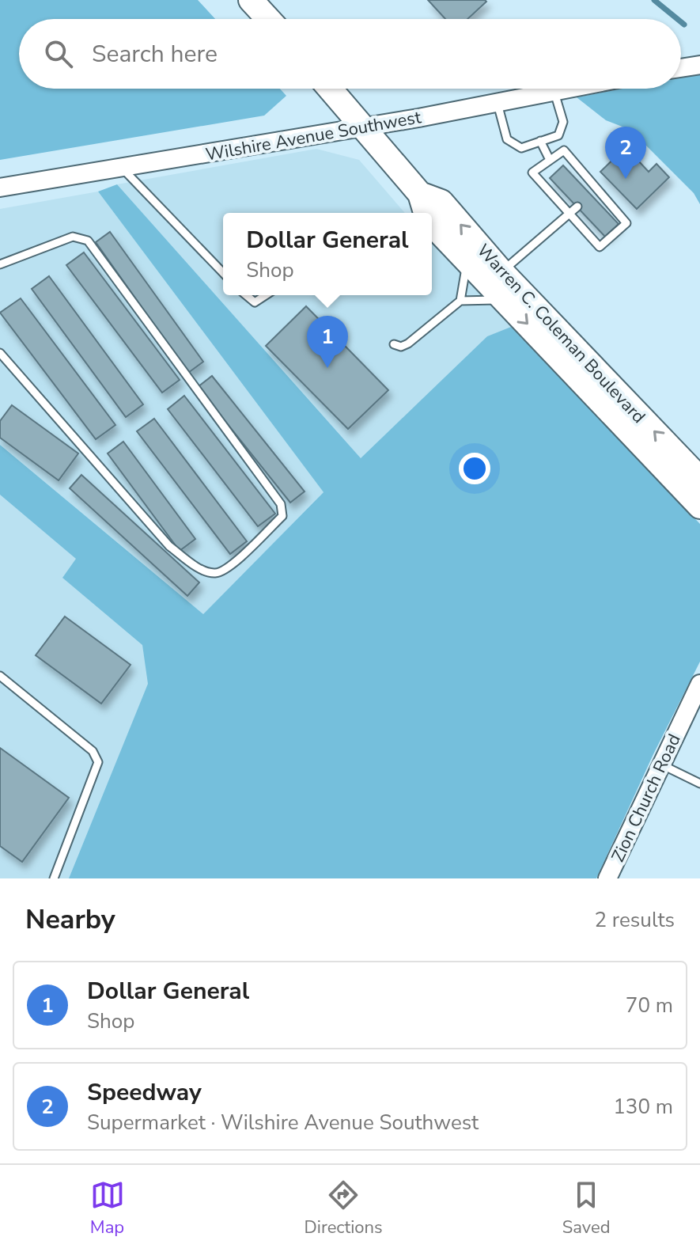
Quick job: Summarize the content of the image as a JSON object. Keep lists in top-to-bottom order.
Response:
{
  "streets": {
    "highway": ["Warren C. Coleman Boulevard"],
    "street": ["Wilshire Avenue Southwest", "Zion Church Road"]
  },
  "crossings": [
    ["Wilshire Avenue Southwest", "Warren C. Coleman Boulevard"]
  ],
  "page": {
    "search": "Search here",
    "pins": ["2", "1"],
    "popup": ["Dollar General", "Shop"],
    "heading": ["Nearby", "2 results"],
    "list": [
      {
        "mark": "1",
        "name": "Dollar General",
        "note": "Shop",
        "value": "70 m"
      },
      {
        "mark": "2",
        "name": "Speedway",
        "note": "Supermarket · Wilshire Avenue Southwest",
        "value": "130 m"
      }
    ],
    "nav": ["Map", "Directions", "Saved"]
  }
}
